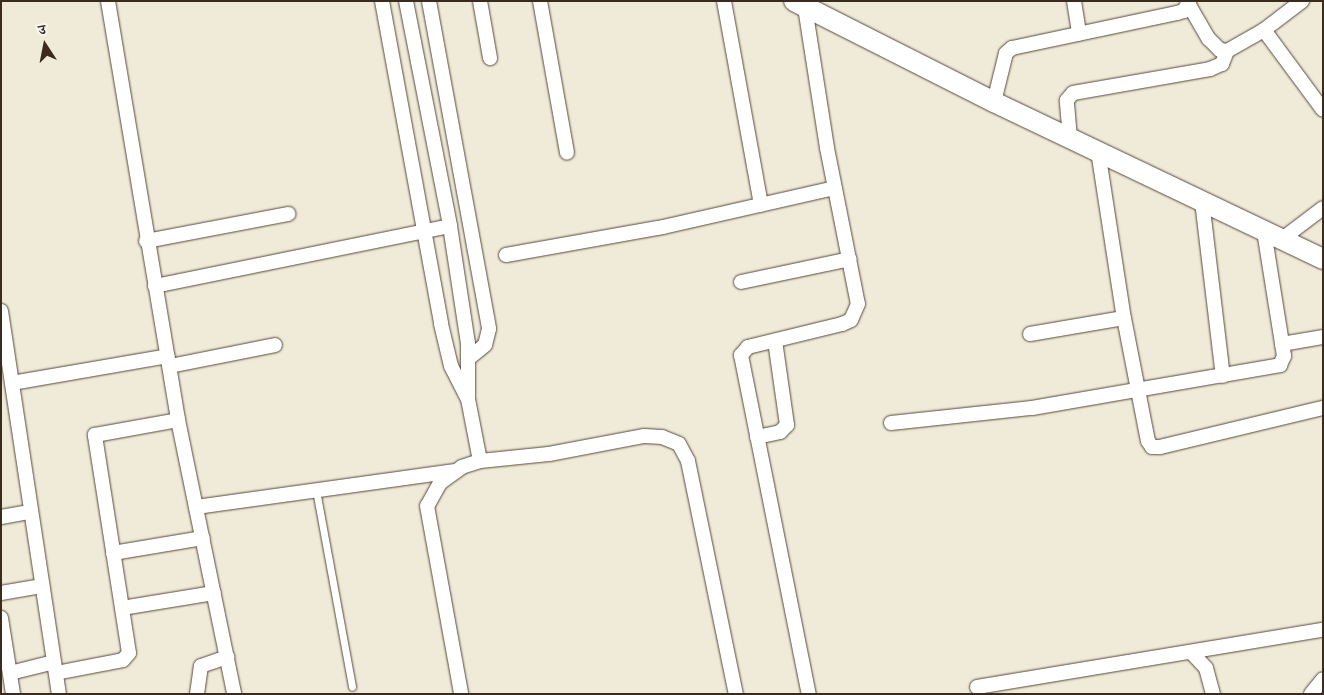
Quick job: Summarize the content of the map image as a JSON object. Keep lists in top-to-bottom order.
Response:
{
  "north": "top"
}
